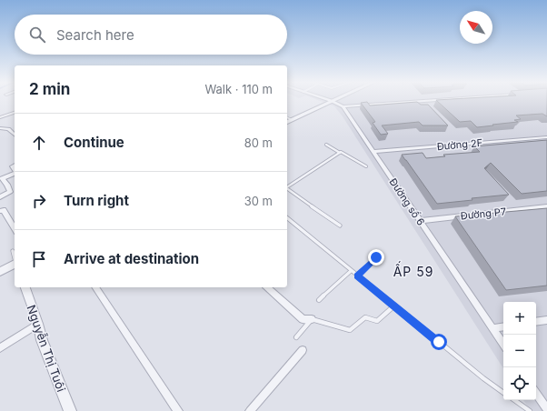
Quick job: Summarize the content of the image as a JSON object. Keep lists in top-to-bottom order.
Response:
{
  "streets": {
    "street": [
      "Đường 2F",
      "Đường số 6",
      "Đường P7",
      "Nguyễn Thị Tuôi"
    ]
  },
  "crossings": [
    ["Đường 2F", "Đường số 6"],
    ["Đường số 6", "Đường P7"]
  ],
  "districts": ["ẤP 59"],
  "north": "top left",
  "page": {
    "search": "Search here",
    "heading": ["2 min", "Walk · 110 m"],
    "list": [
      ["Continue", "80 m"],
      ["Turn right", "30 m"],
      "Arrive at destination"
    ],
    "map_buttons": ["+", "−"]
  }
}
